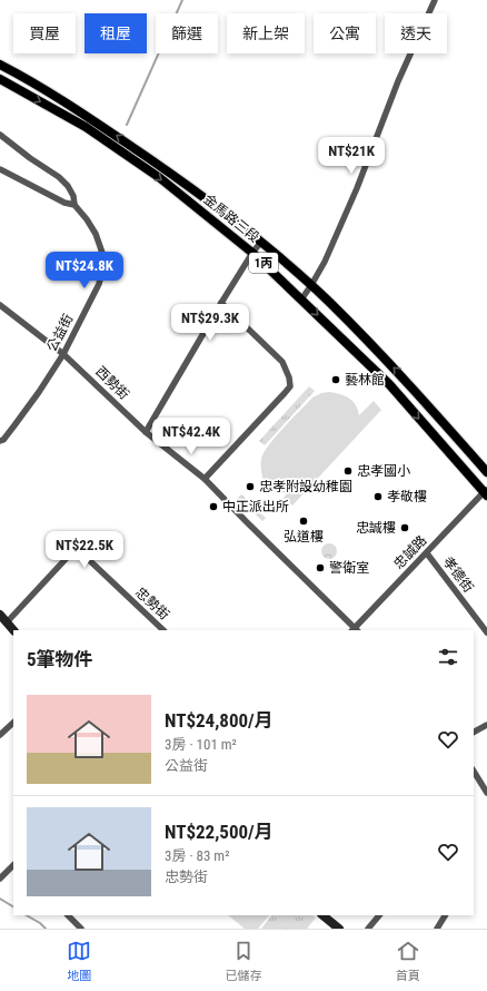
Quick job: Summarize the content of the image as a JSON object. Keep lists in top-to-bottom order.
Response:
{
  "streets": {
    "main road": ["金馬路三段", "1丙"],
    "street": [
      "公益街",
      "西勢街",
      "忠誠路",
      "孝德街",
      "忠勢街"
    ]
  },
  "crossings": [
    ["金馬路三段", "忠誠路"],
    ["公益街", "西勢街"],
    ["西勢街", "忠誠路"],
    ["忠誠路", "孝德街"]
  ],
  "places": [
    "藝林館",
    "忠孝國小",
    "忠孝附設幼稚園",
    "孝敬樓",
    "中正派出所",
    "弘道樓",
    "忠誠樓",
    "警衛室"
  ],
  "page": {
    "chip": [
      "買屋",
      "租屋",
      "篩選",
      "新上架",
      "公寓",
      "透天"
    ],
    "price": [
      "NT$21K",
      "NT$24.8K",
      "NT$29.3K",
      "NT$42.4K",
      "NT$22.5K"
    ],
    "heading": "5筆物件",
    "list": [
      {
        "name": "NT$24,800/月",
        "note": "3房 · 101 m² · 公益街"
      },
      {
        "name": "NT$22,500/月",
        "note": "3房 · 83 m² · 忠勢街"
      }
    ],
    "tabs": ["地圖", "已儲存", "首頁"]
  }
}
